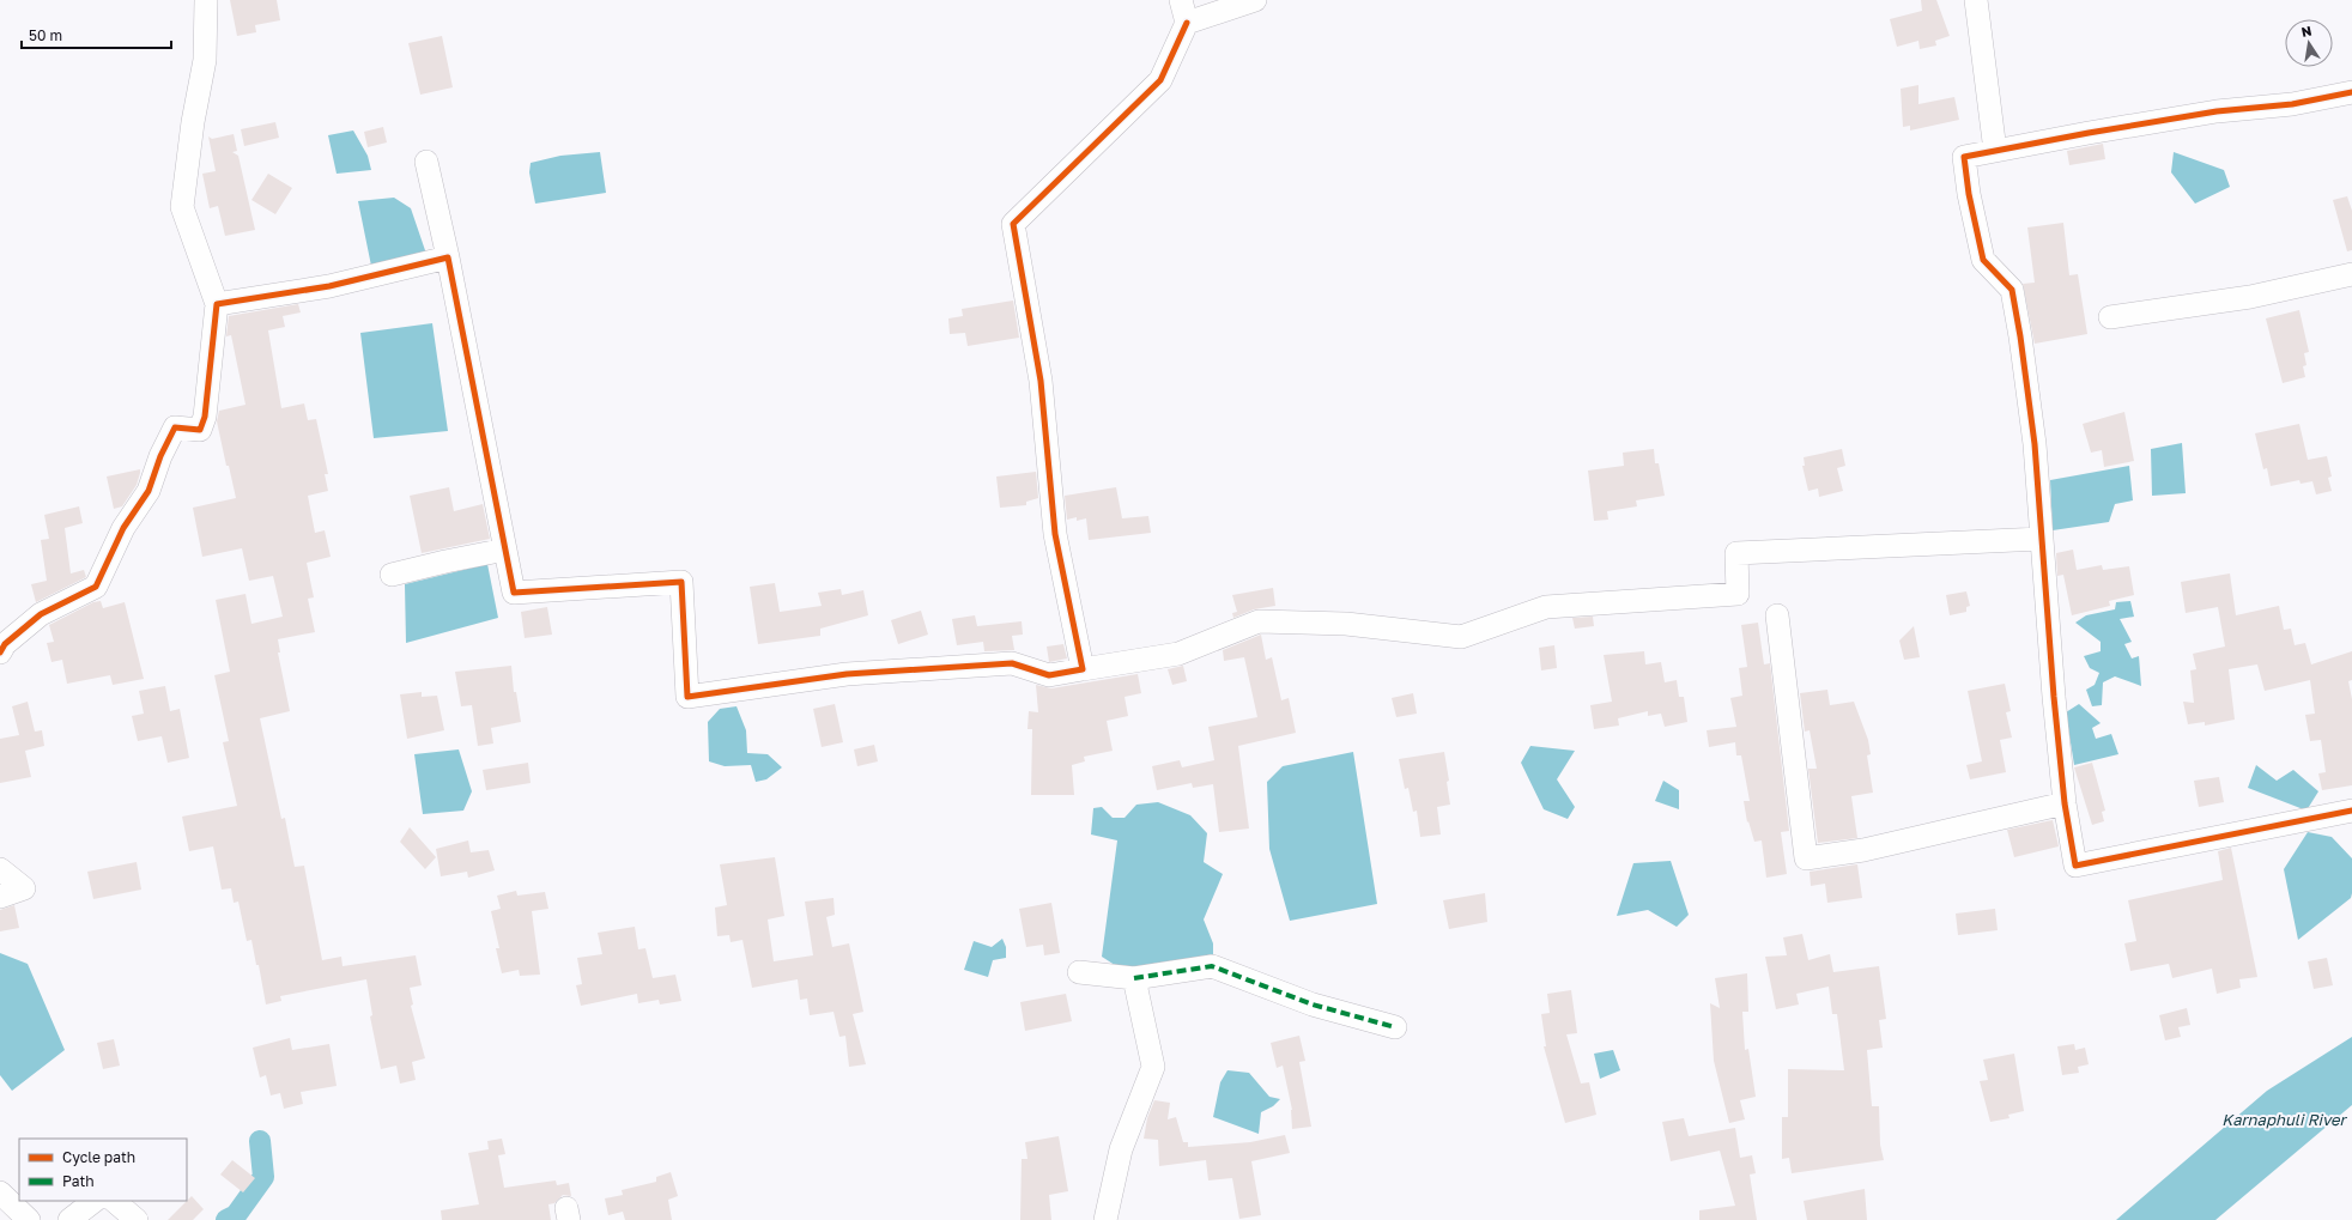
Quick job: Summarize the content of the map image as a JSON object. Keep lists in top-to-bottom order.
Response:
{
  "water": ["Karnaphuli River"],
  "legend": ["Cycle path", "Path"],
  "scale_bar": "50 m",
  "north": "top"
}
